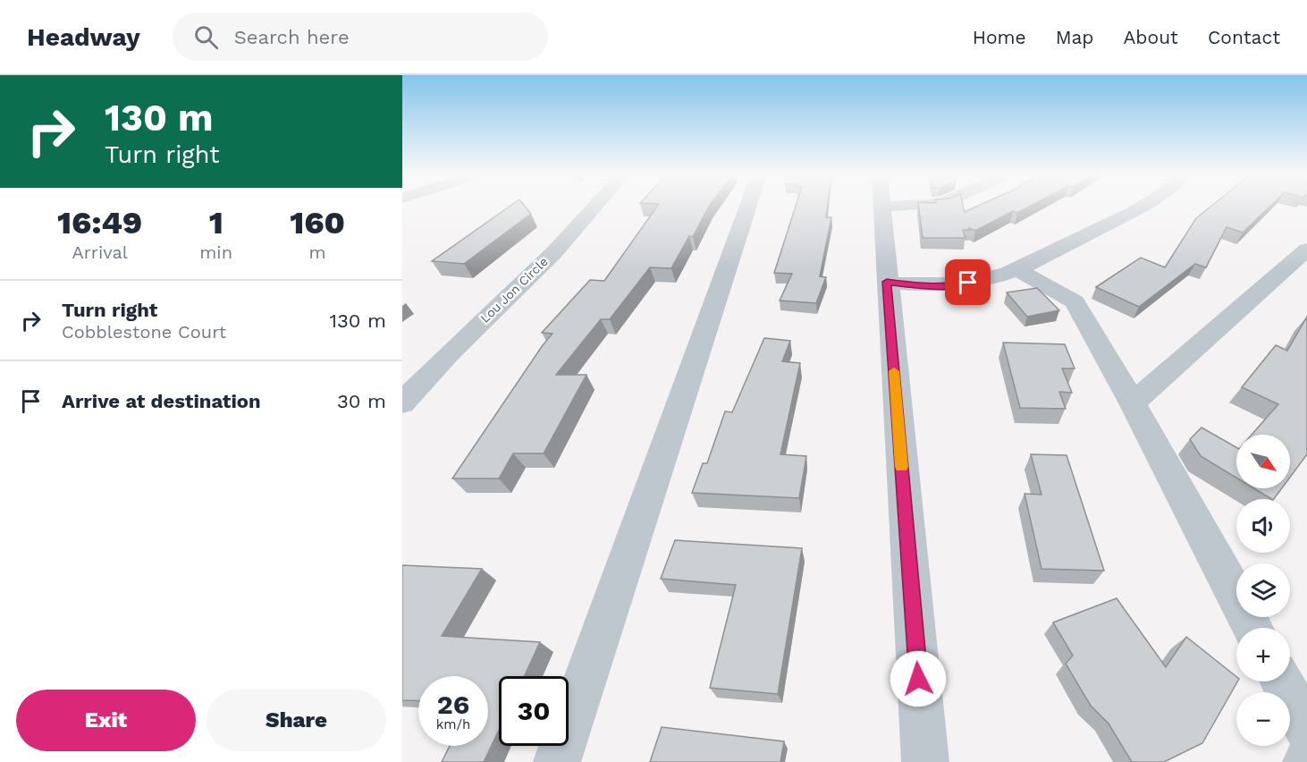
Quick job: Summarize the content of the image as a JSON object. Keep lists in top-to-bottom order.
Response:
{
  "streets": {
    "street": ["Lou Jon Circle"]
  },
  "north": "bottom right",
  "page": {
    "header": "Headway",
    "search": "Search here",
    "nav": [
      "Home",
      "Map",
      "About",
      "Contact"
    ],
    "turn": ["130 m", "Turn right"],
    "eta": [
      "16:49",
      "Arrival",
      "1",
      "min",
      "160",
      "m"
    ],
    "list": [
      {
        "name": "Turn right",
        "note": "Cobblestone Court",
        "value": "130 m"
      },
      {
        "name": "Arrive at destination",
        "value": "30 m"
      }
    ],
    "map_buttons": ["+", "−"],
    "speed": "26 km/h",
    "limit": "30",
    "buttons": ["Exit", "Share"]
  }
}
